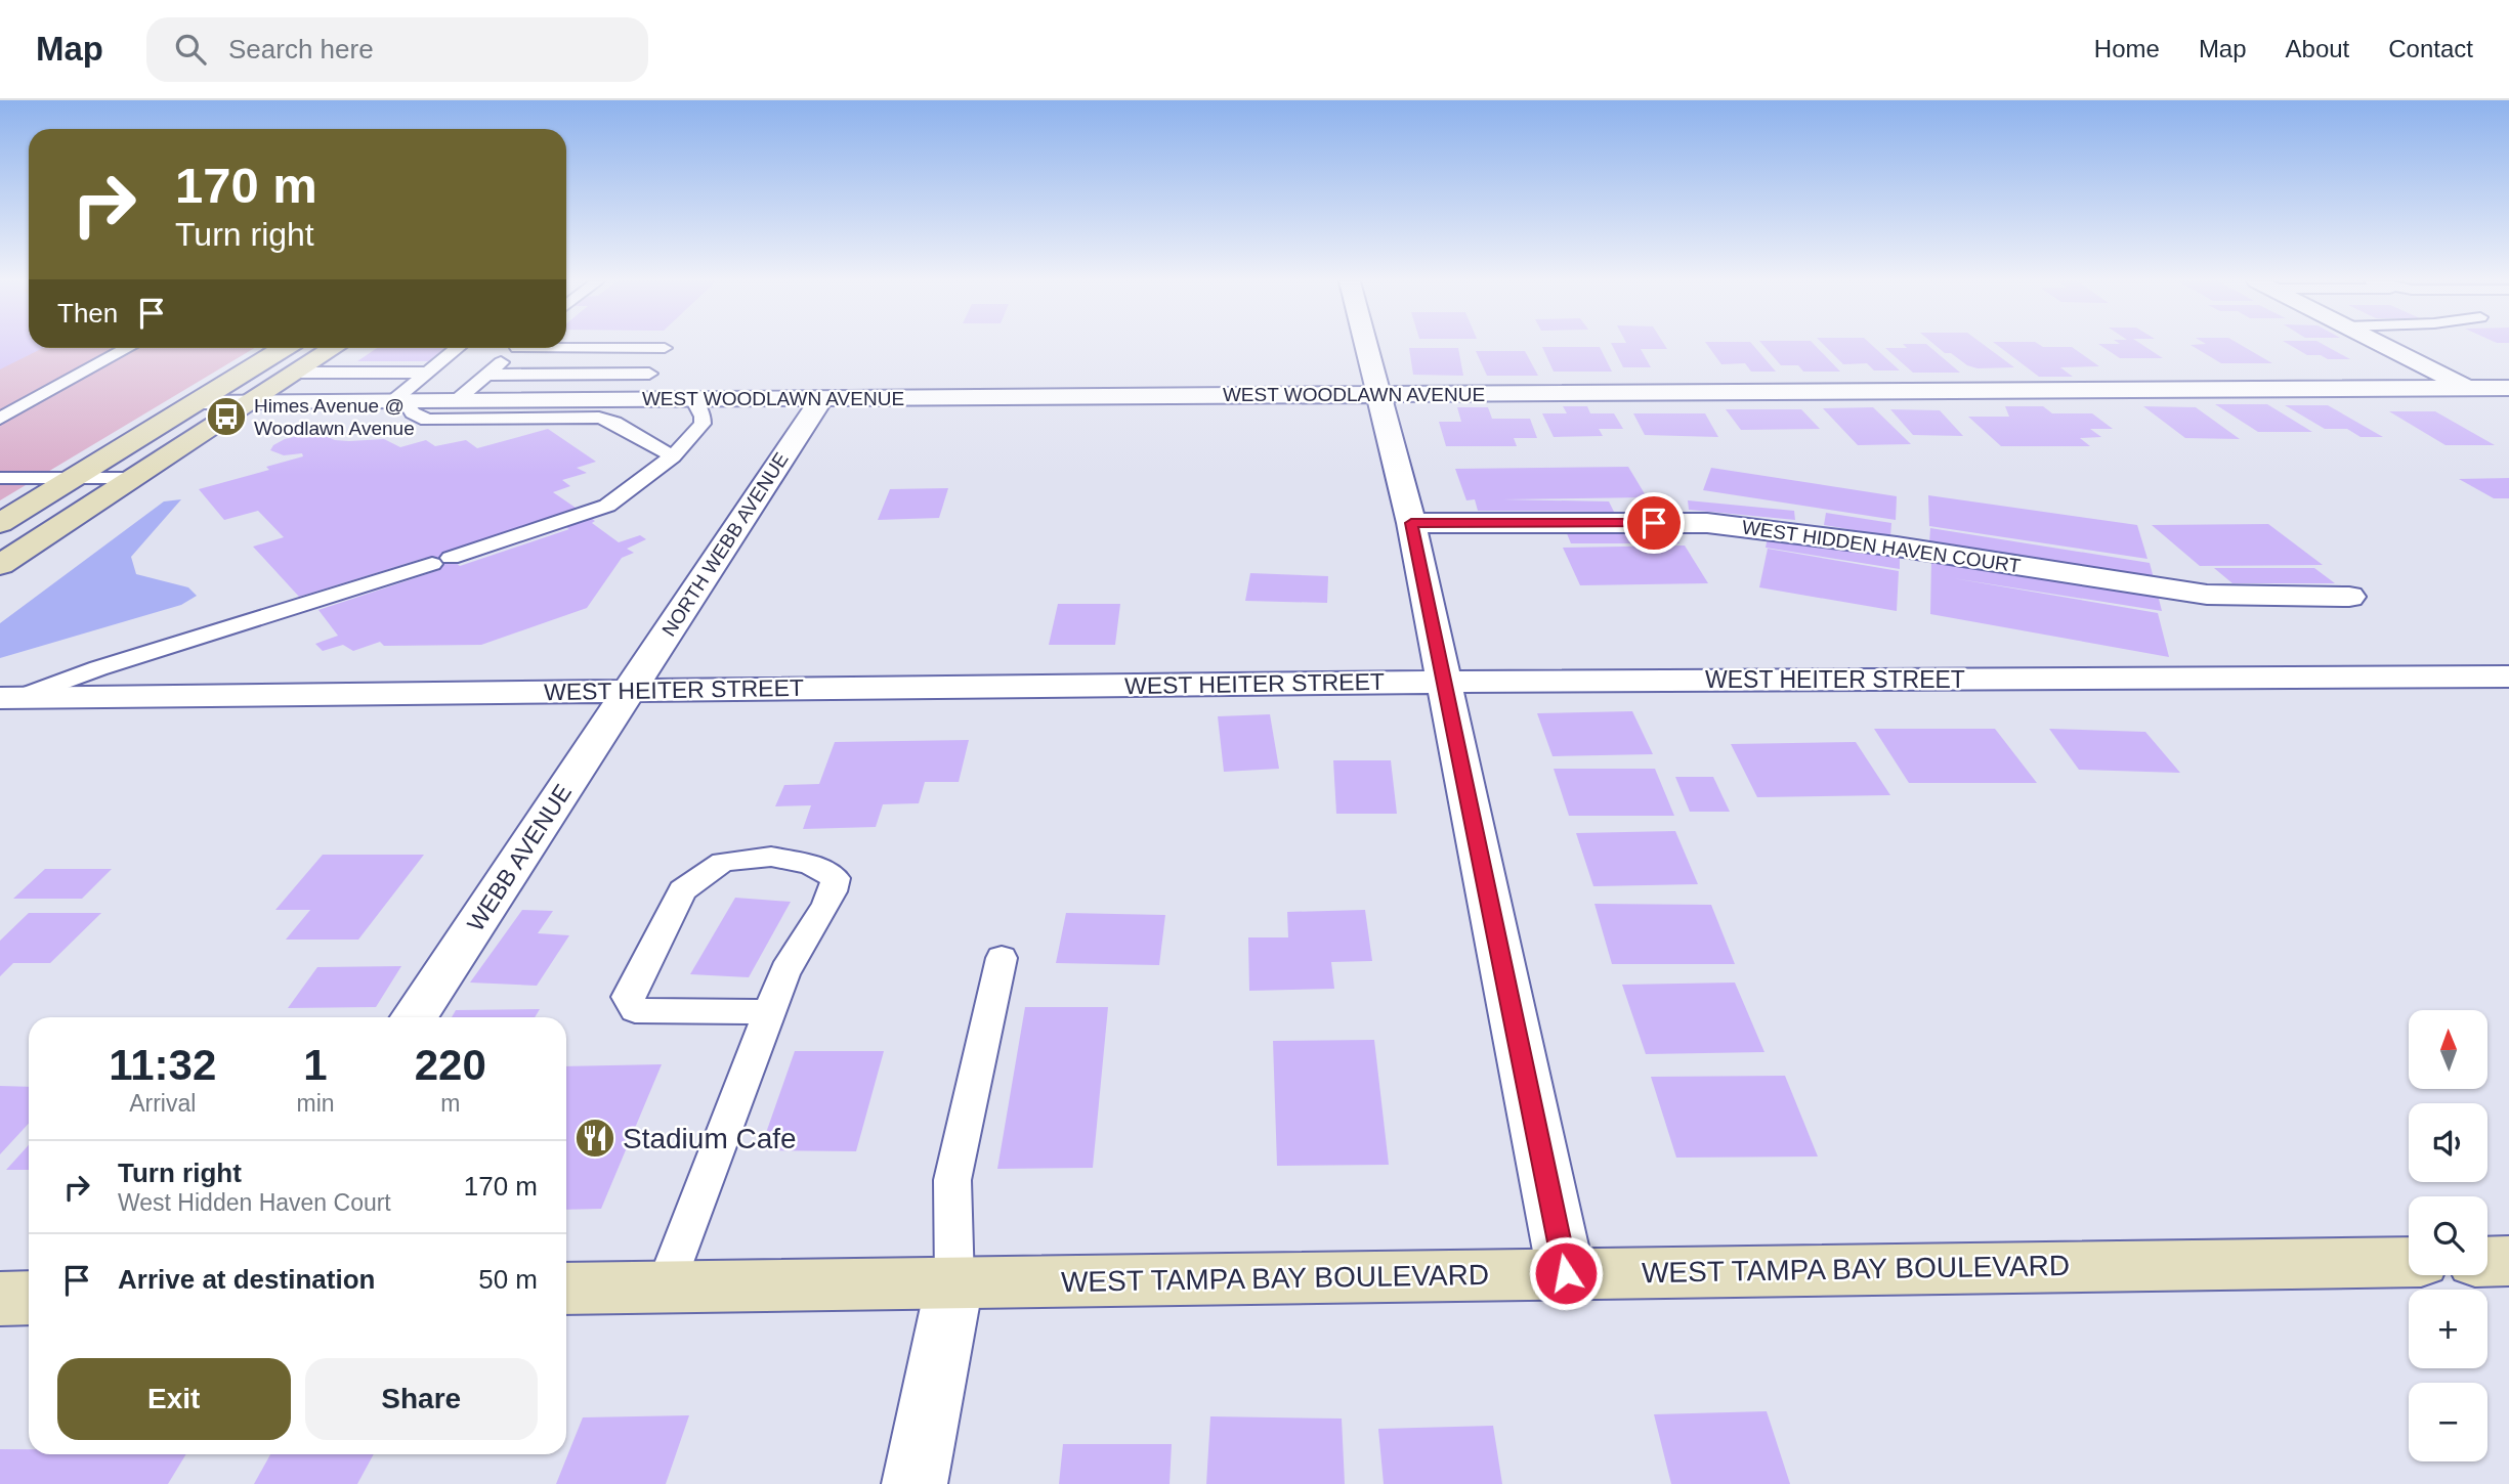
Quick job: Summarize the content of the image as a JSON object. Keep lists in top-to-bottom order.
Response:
{
  "streets": {
    "street": [
      "WEST WOODLAWN AVENUE",
      "NORTH WEBB AVENUE",
      "WEST HIDDEN HAVEN COURT",
      "WEST HEITER STREET",
      "WEBB AVENUE",
      "WEST TAMPA BAY BOULEVARD"
    ]
  },
  "crossings": [
    ["WEST WOODLAWN AVENUE", "NORTH WEBB AVENUE"],
    ["NORTH WEBB AVENUE", "WEST HEITER STREET"],
    ["NORTH WEBB AVENUE", "WEBB AVENUE"],
    ["WEST HEITER STREET", "WEBB AVENUE"]
  ],
  "places": {
    "bus stop": ["Himes Avenue @ Woodlawn Avenue"],
    "restaurant": ["Stadium Cafe"]
  },
  "north": "top",
  "page": {
    "header": "Map",
    "search": "Search here",
    "nav": [
      "Home",
      "Map",
      "About",
      "Contact"
    ],
    "turn": ["170 m", "Turn right"],
    "then": "Then",
    "map_buttons": ["+", "−"],
    "eta": [
      "11:32",
      "Arrival",
      "1",
      "min",
      "220",
      "m"
    ],
    "list": [
      {
        "name": "Turn right",
        "note": "West Hidden Haven Court",
        "value": "170 m"
      },
      {
        "name": "Arrive at destination",
        "value": "50 m"
      }
    ],
    "buttons": ["Exit", "Share"]
  }
}
